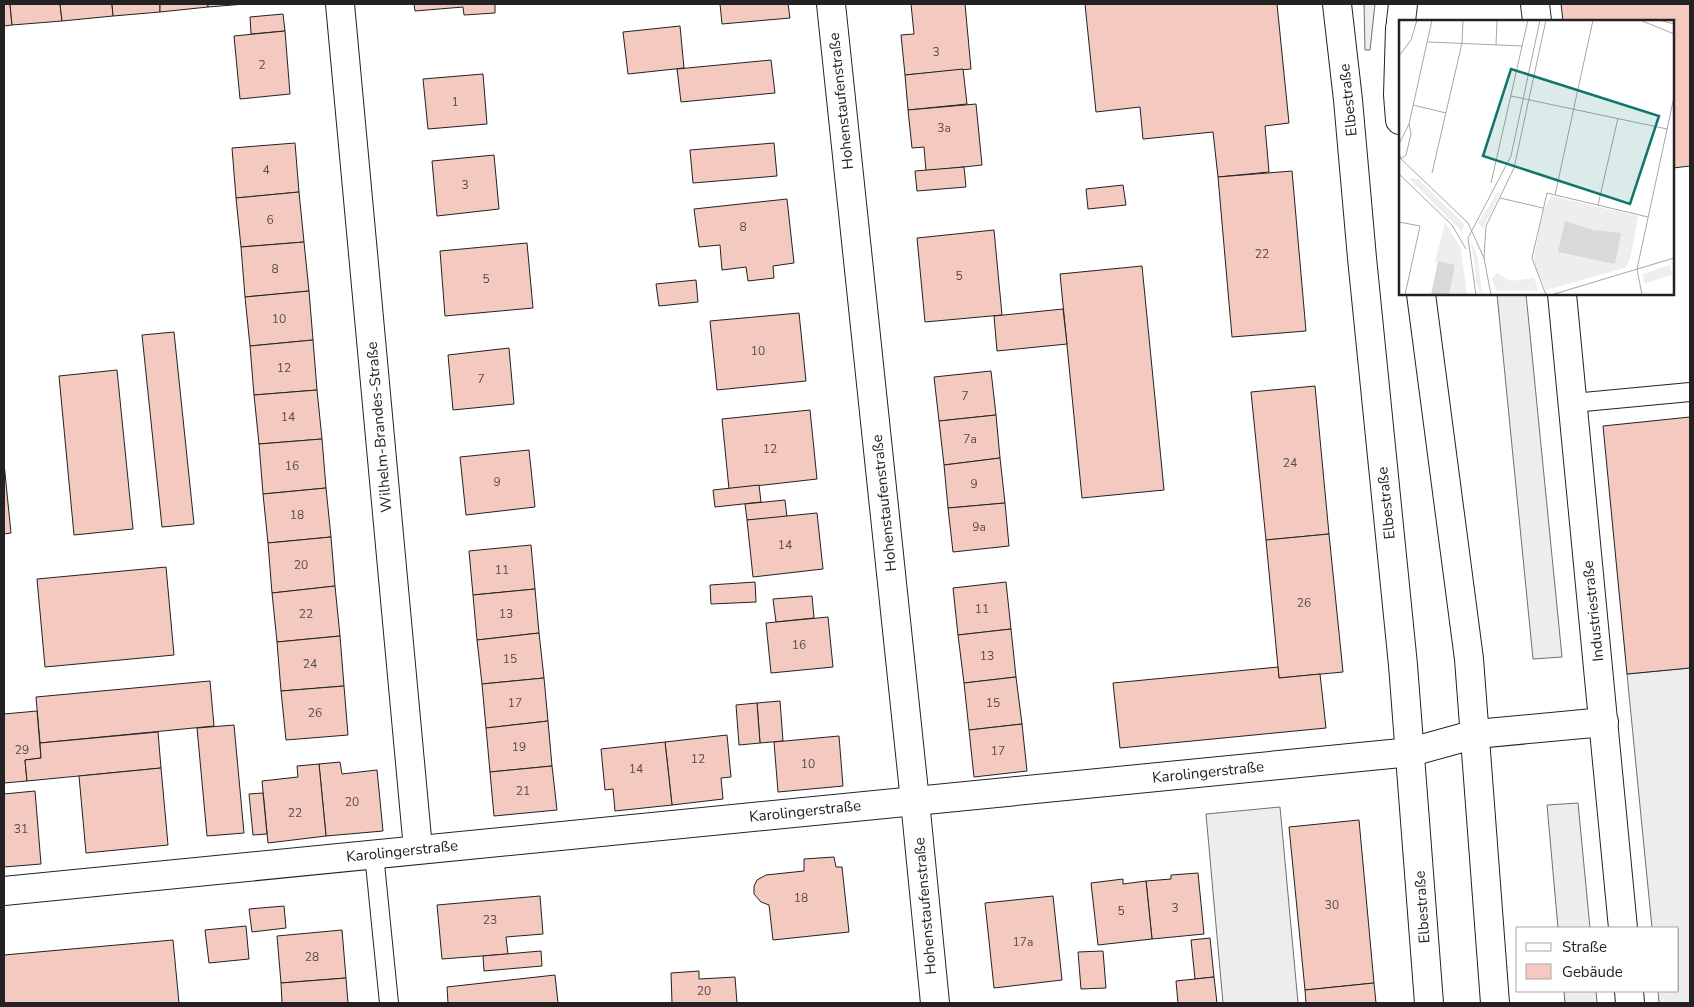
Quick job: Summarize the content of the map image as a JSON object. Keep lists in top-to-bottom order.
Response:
{
  "streets": {
    "street": [
      "Elbestraße",
      "Hohenstaufenstraße",
      "Wilhelm-Brandes-Straße",
      "Industriestraße",
      "Karolingerstraße"
    ]
  },
  "crossings": [
    ["Elbestraße", "Karolingerstraße"],
    ["Hohenstaufenstraße", "Karolingerstraße"],
    ["Wilhelm-Brandes-Straße", "Karolingerstraße"],
    ["Industriestraße", "Karolingerstraße"]
  ],
  "house_numbers": [
    "3",
    "2",
    "1",
    "3a",
    "4",
    "3",
    "6",
    "8",
    "22",
    "8",
    "5",
    "5",
    "10",
    "10",
    "12",
    "7",
    "7",
    "14",
    "7a",
    "12",
    "24",
    "16",
    "9",
    "9",
    "18",
    "9a",
    "14",
    "20",
    "11",
    "26",
    "11",
    "22",
    "13",
    "16",
    "13",
    "15",
    "24",
    "17",
    "15",
    "26",
    "19",
    "29",
    "17",
    "12",
    "10",
    "14",
    "21",
    "20",
    "22",
    "31",
    "18",
    "30",
    "3",
    "5",
    "23",
    "17a",
    "28",
    "20"
  ],
  "legend": ["Straße", "Gebäude"]
}
